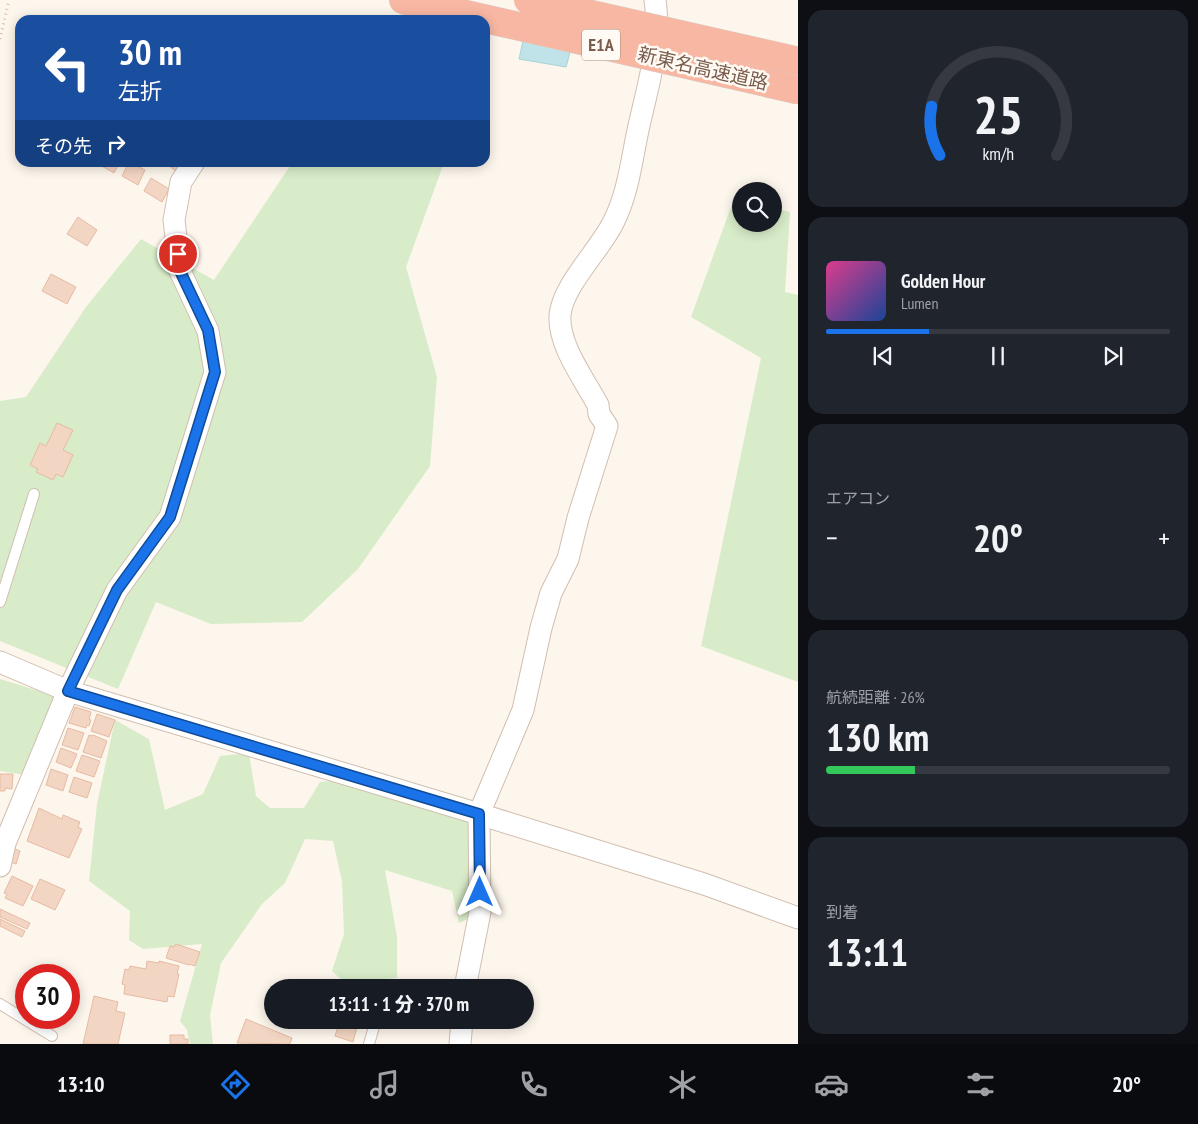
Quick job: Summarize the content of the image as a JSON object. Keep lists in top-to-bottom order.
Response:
{
  "streets": {
    "highway": ["E1A", "新東名高速道路"]
  },
  "page": {
    "turn": ["30 m", "左折"],
    "then": "その先",
    "song": ["Golden Hour", "Lumen"],
    "tile": [
      "エアコン",
      ["航続距離 · 26%", "130 km"],
      ["到着", "13:11"]
    ],
    "heat": ["−", "20°", "+"],
    "limit": "30",
    "trip": "13:11 · 1 分 · 370 m",
    "tabs": ["13:10", "20°"],
    "gauge": ["25", "km/h"]
  }
}
